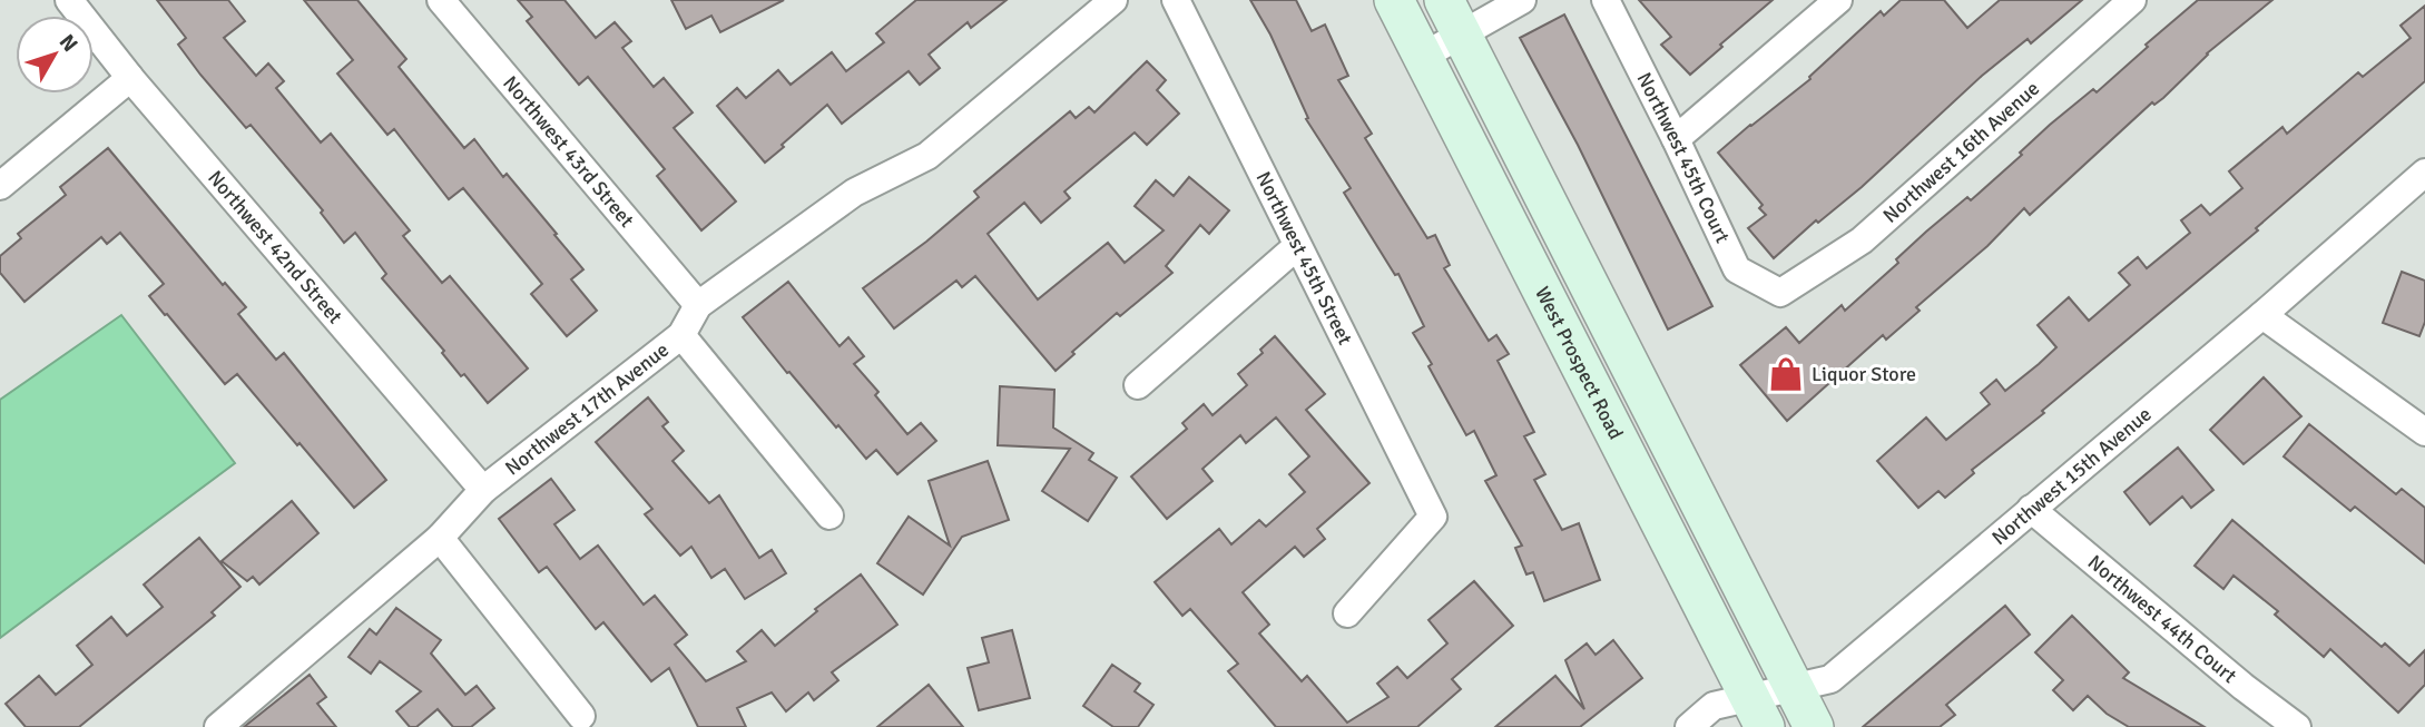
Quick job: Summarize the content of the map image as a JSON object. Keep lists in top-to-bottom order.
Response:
{
  "streets": {
    "main road": ["West Prospect Road"],
    "street": [
      "Northwest 43rd Street",
      "Northwest 16th Avenue",
      "Northwest 45th Court",
      "Northwest 42nd Street",
      "Northwest 45th Street",
      "Northwest 17th Avenue",
      "Northwest 15th Avenue",
      "Northwest 44th Court"
    ]
  },
  "crossings": [
    ["Northwest 43rd Street", "Northwest 17th Avenue"],
    ["Northwest 16th Avenue", "Northwest 45th Court"],
    ["Northwest 42nd Street", "Northwest 17th Avenue"],
    ["West Prospect Road", "Northwest 15th Avenue"],
    ["Northwest 15th Avenue", "Northwest 44th Court"]
  ],
  "places": {
    "shop": ["Liquor Store"]
  },
  "north": "top right"
}
